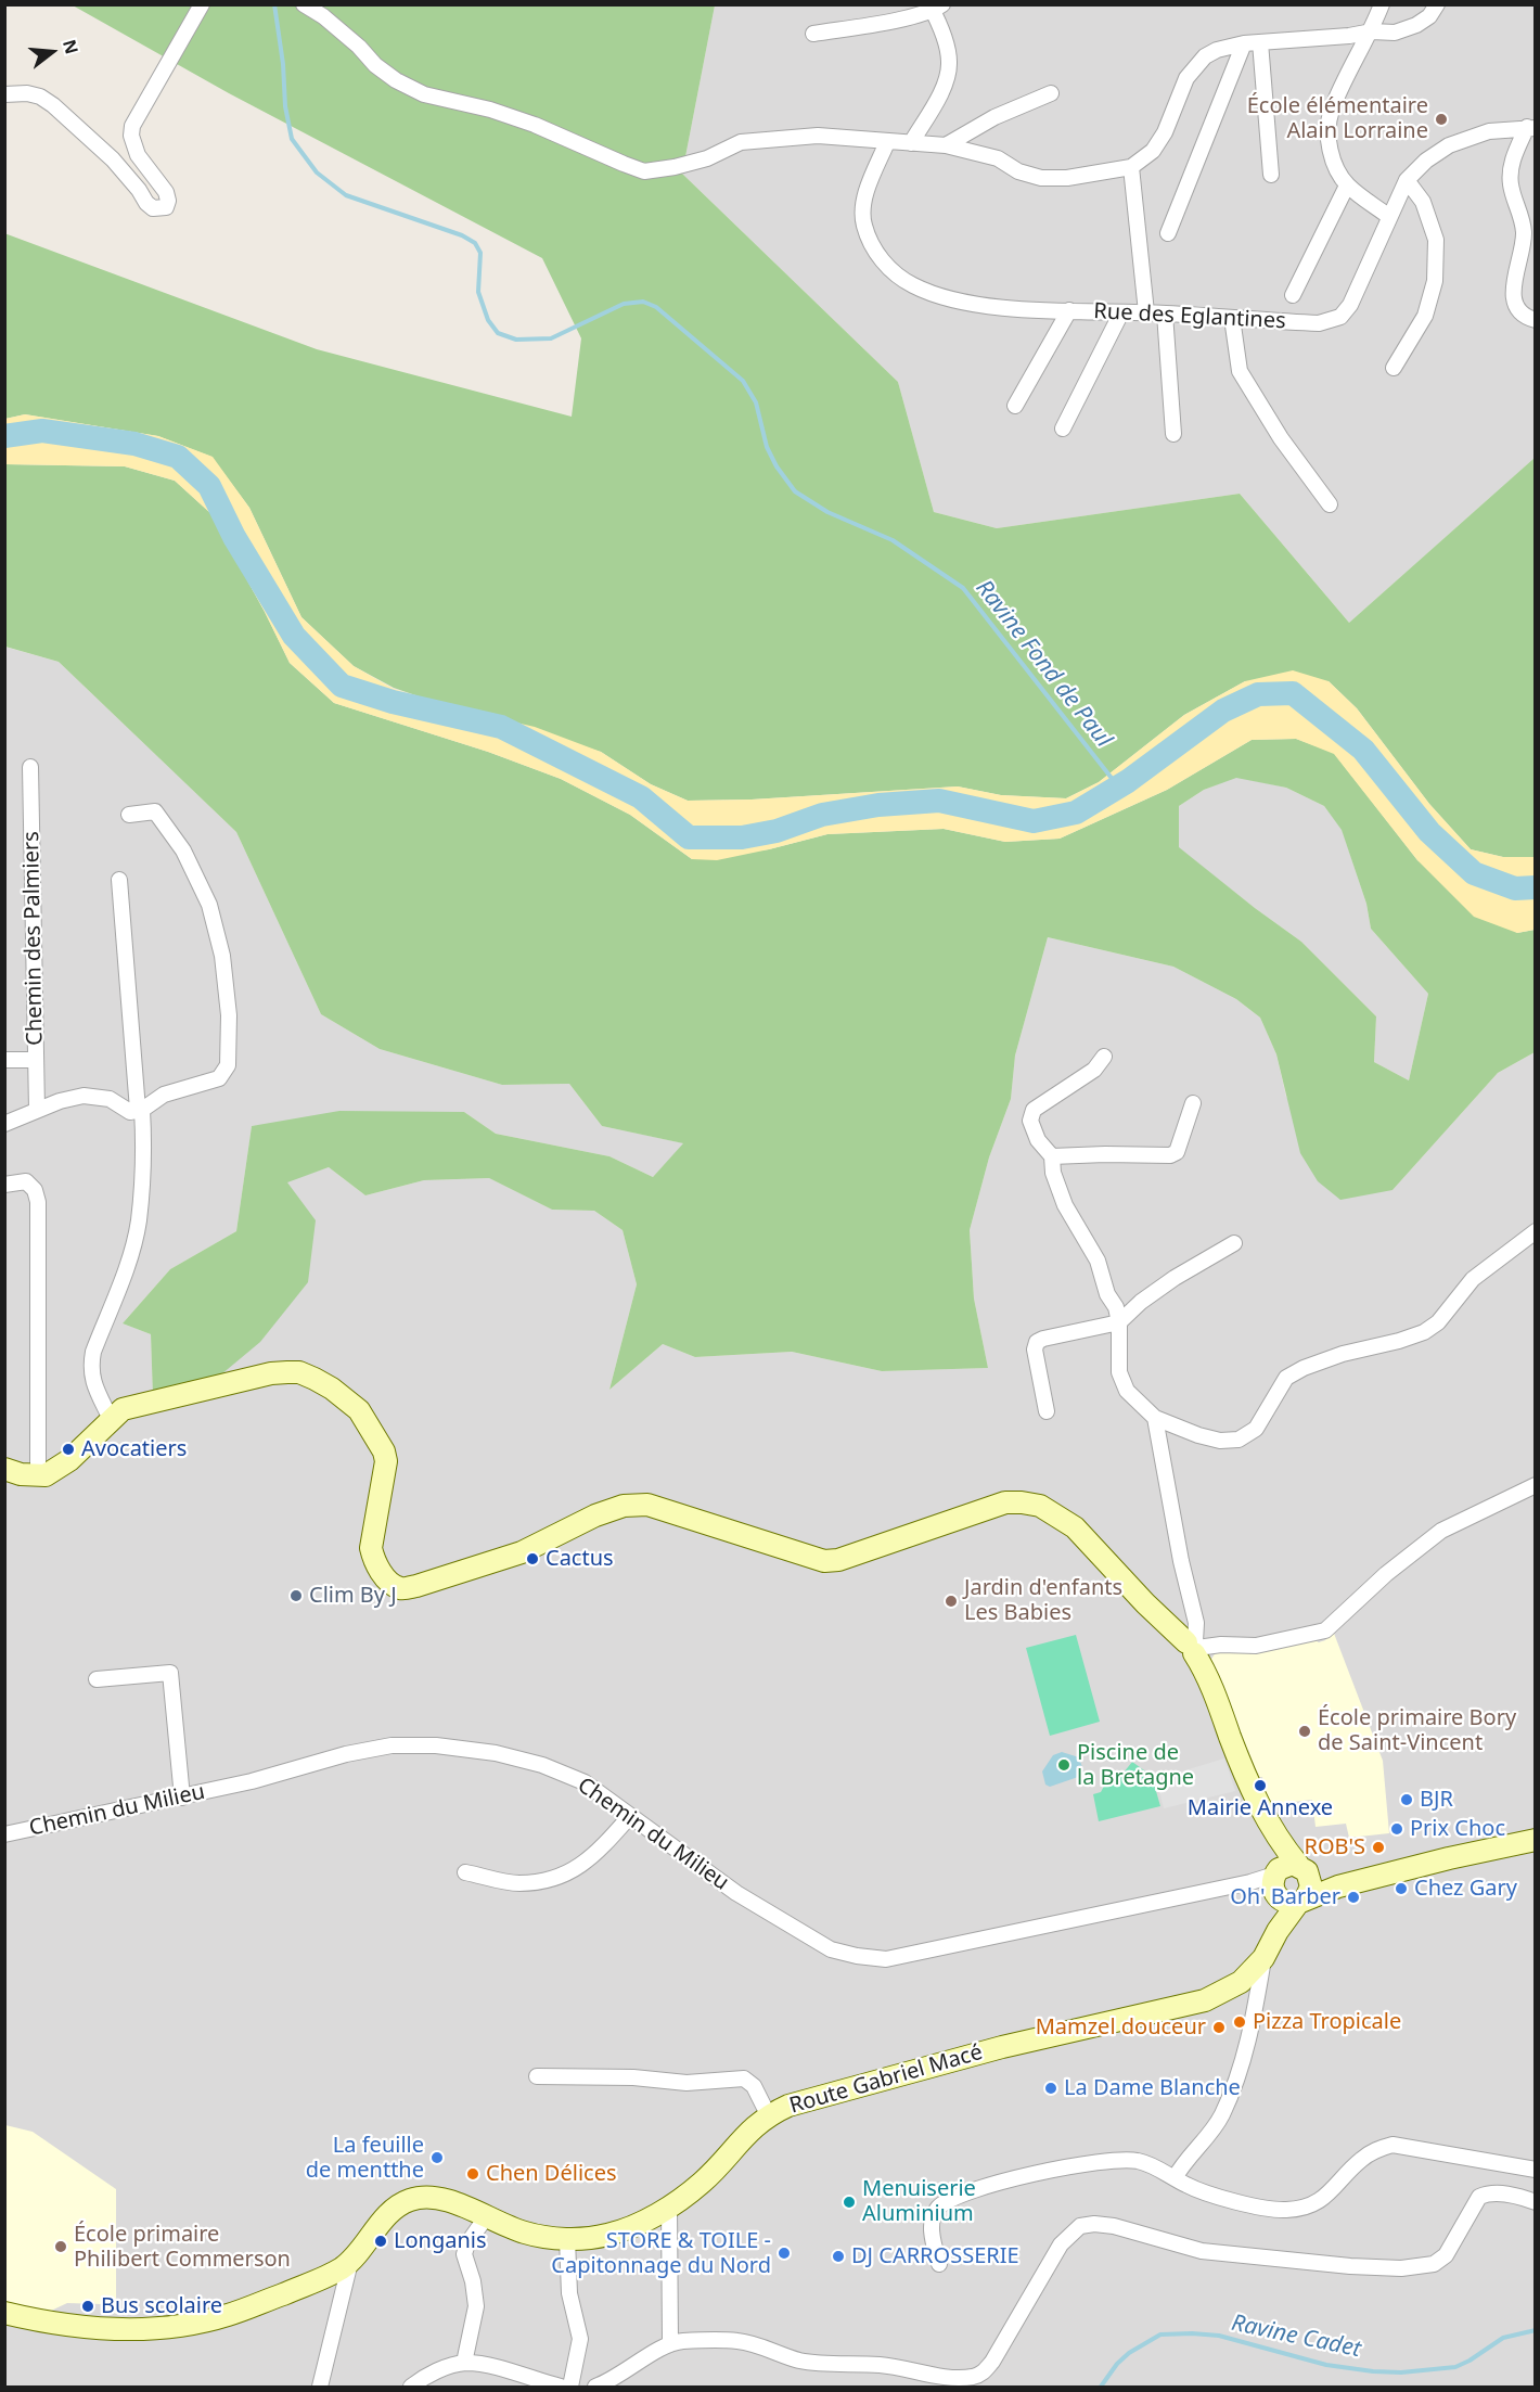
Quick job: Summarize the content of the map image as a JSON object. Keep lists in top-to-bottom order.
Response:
{
  "streets": {
    "street": [
      "Rue des Eglantines",
      "Chemin des Palmiers",
      "Chemin du Milieu",
      "Route Gabriel Macé"
    ]
  },
  "crossings": [
    ["Chemin du Milieu", "Route Gabriel Macé"]
  ],
  "water": ["Ravine Fond de Paul", "Ravine Cadet"],
  "places": [
    "École élémentaire Alain Lorraine",
    "Avocatiers",
    "Cactus",
    "Clim By J",
    "Jardin d'enfants Les Babies",
    "École primaire Bory de Saint-Vincent",
    "Piscine de la Bretagne",
    "Mairie Annexe",
    "BJR",
    "Prix Choc",
    "ROB'S",
    "Chez Gary",
    "Oh' Barber",
    "Pizza Tropicale",
    "Mamzel douceur",
    "La Dame Blanche",
    "La feuille de mentthe",
    "Chen Délices",
    "Menuiserie Aluminium",
    "Longanis",
    "École primaire Philibert Commerson",
    "STORE & TOILE - Capitonnage du Nord",
    "DJ CARROSSERIE",
    "Bus scolaire"
  ],
  "north": "right"
}
